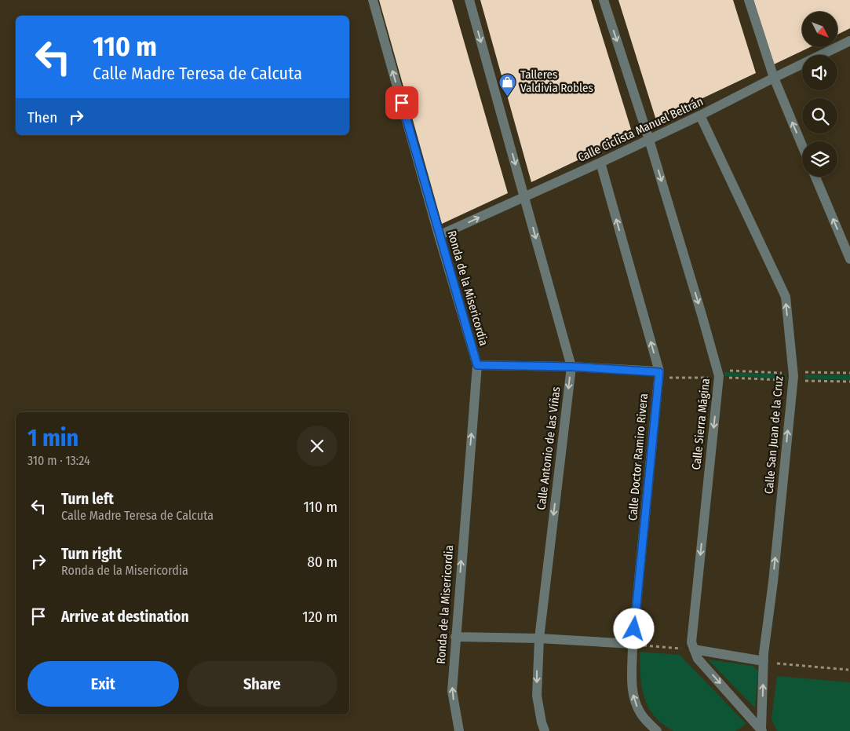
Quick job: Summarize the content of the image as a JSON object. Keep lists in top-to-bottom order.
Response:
{
  "streets": {
    "street": [
      "Calle Ciclista Manuel Beltrán",
      "Ronda de la Misericordia",
      "Calle Sierra Mágina",
      "Calle San Juan de la Cruz",
      "Calle Antonio de las Viñas",
      "Calle Doctor Ramiro Rivera"
    ]
  },
  "crossings": [
    ["Calle Ciclista Manuel Beltrán", "Ronda de la Misericordia"],
    ["Calle Ciclista Manuel Beltrán", "Calle Sierra Mágina"],
    ["Calle Ciclista Manuel Beltrán", "Calle San Juan de la Cruz"],
    ["Calle Ciclista Manuel Beltrán", "Calle Antonio de las Viñas"],
    ["Calle Ciclista Manuel Beltrán", "Calle Doctor Ramiro Rivera"]
  ],
  "one_way": [
    "Ronda de la Misericordia",
    "Calle Sierra Mágina",
    "Calle San Juan de la Cruz",
    "Calle Antonio de las Viñas",
    "Calle Doctor Ramiro Rivera"
  ],
  "places": {
    "shop": ["Talleres Valdivia Robles"]
  },
  "north": "bottom right",
  "page": {
    "turn": ["110 m", "Calle Madre Teresa de Calcuta"],
    "then": "Then",
    "heading": ["1 min", "310 m · 13:24"],
    "list": [
      {
        "name": "Turn left",
        "note": "Calle Madre Teresa de Calcuta",
        "value": "110 m"
      },
      {
        "name": "Turn right",
        "note": "Ronda de la Misericordia",
        "value": "80 m"
      },
      {
        "name": "Arrive at destination",
        "value": "120 m"
      }
    ],
    "buttons": ["Exit", "Share"]
  }
}
